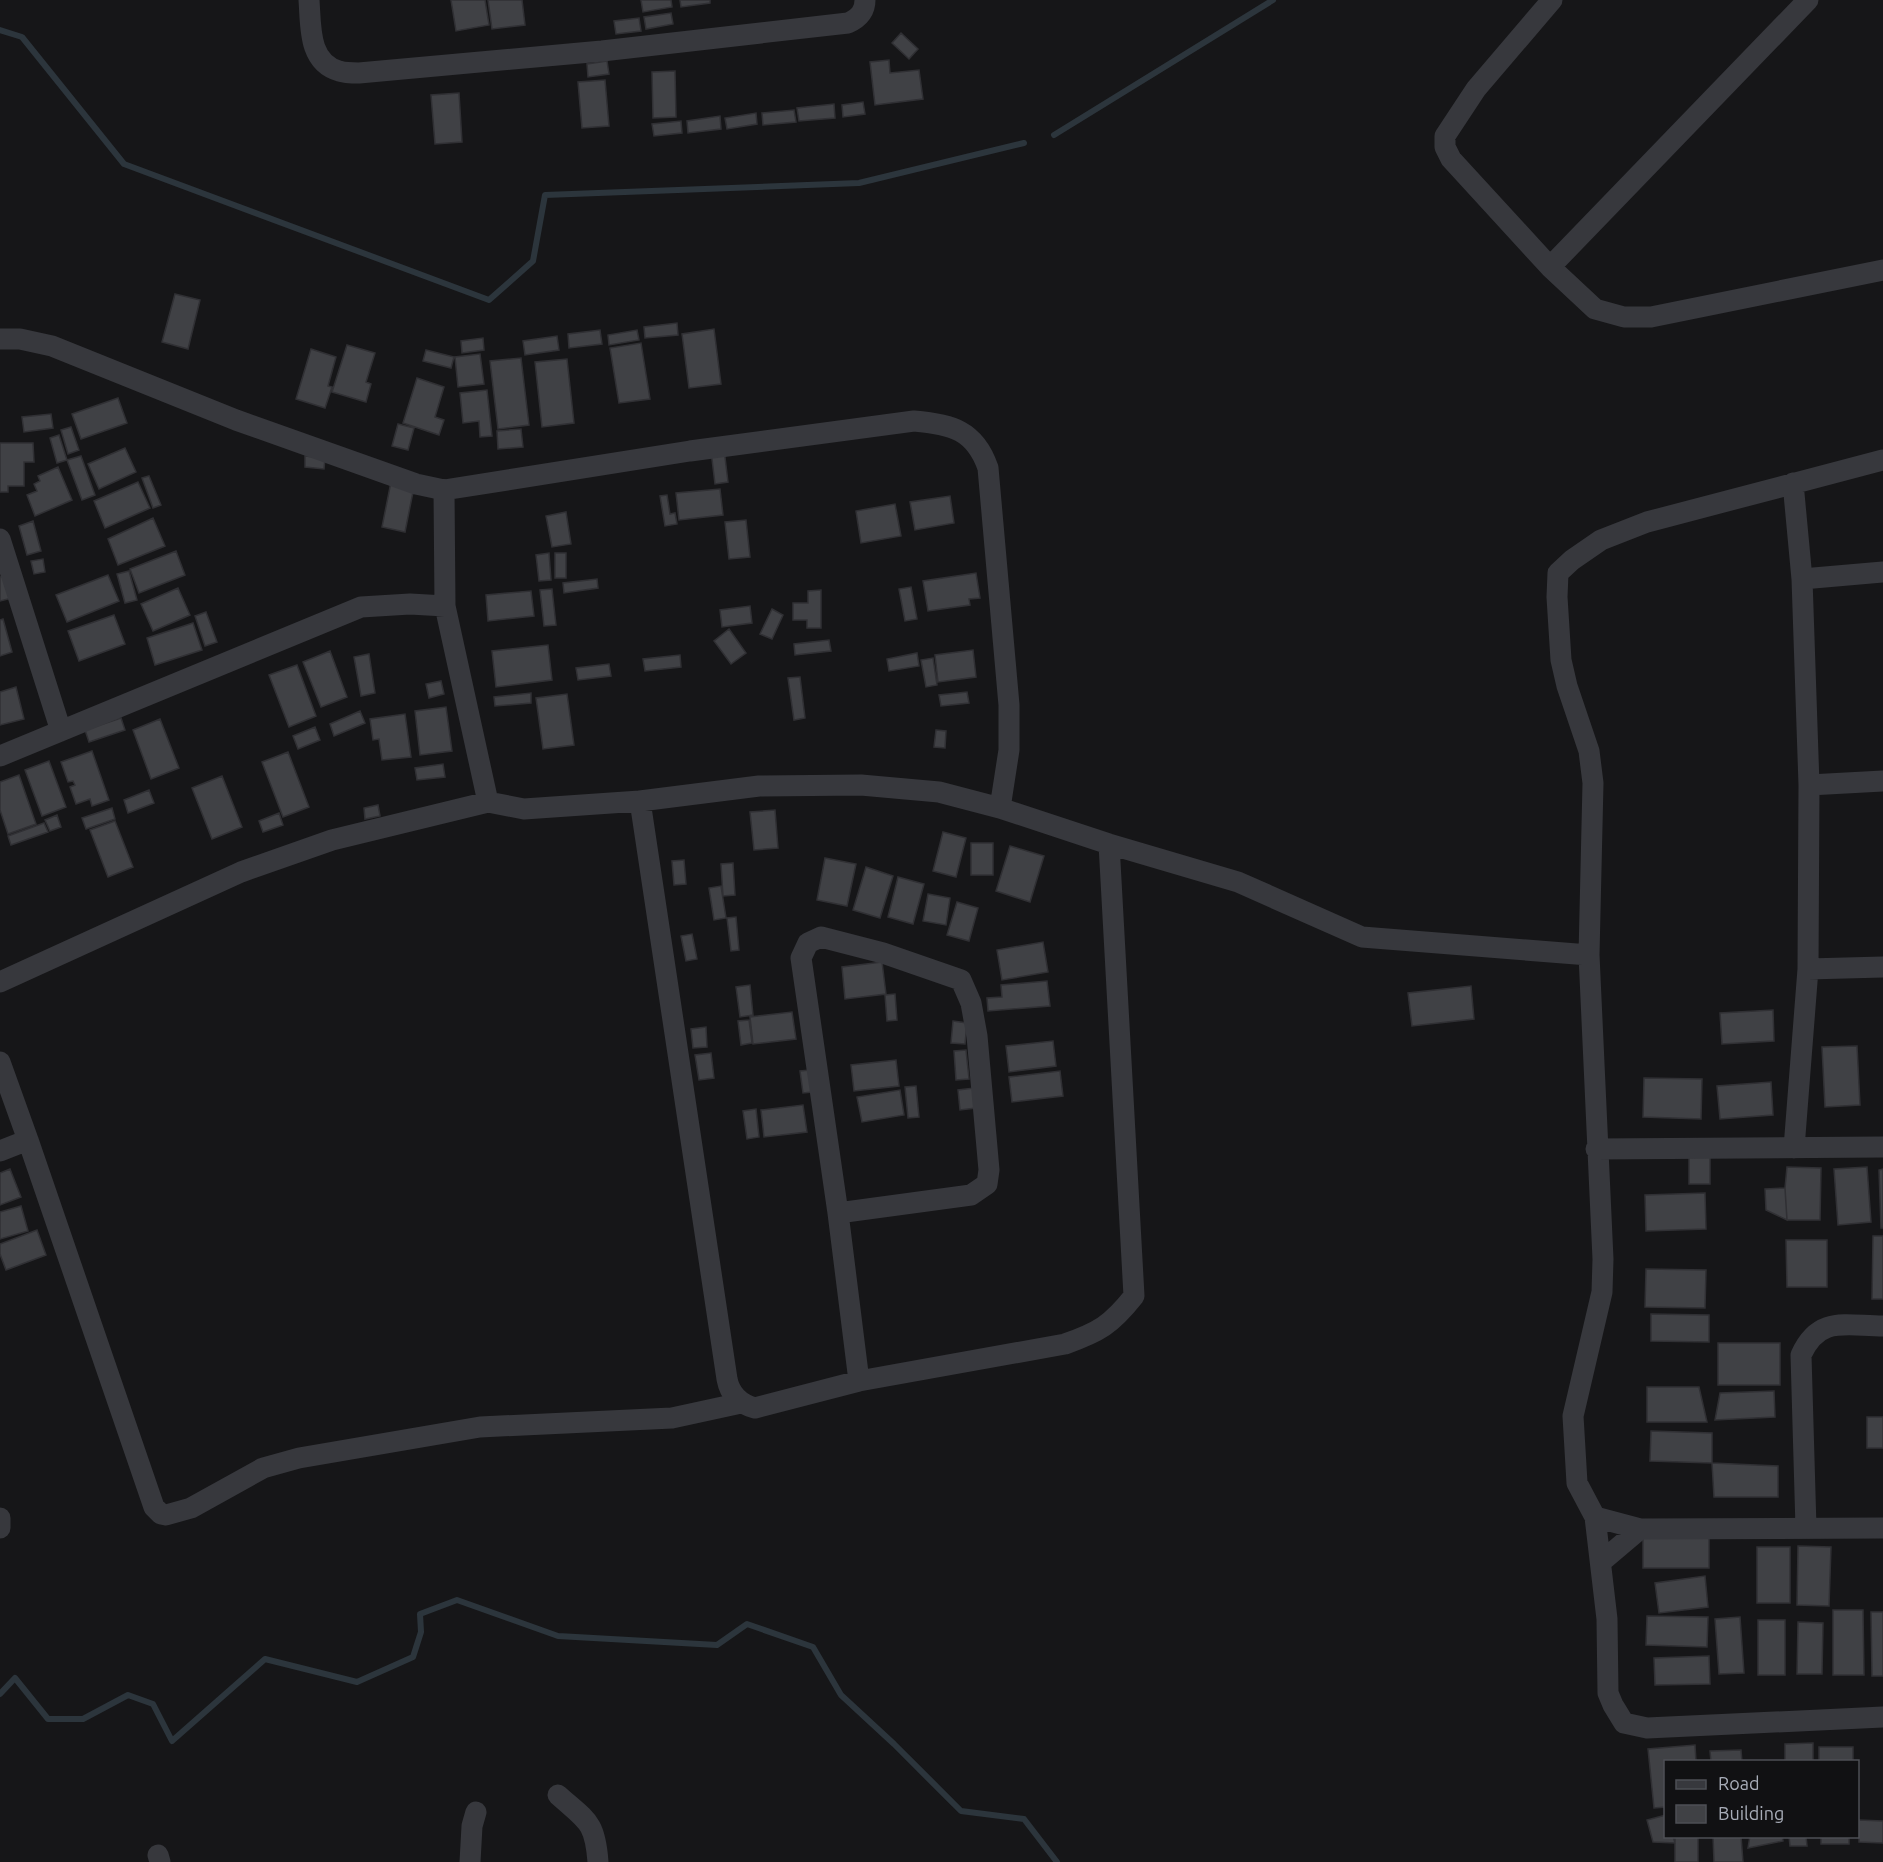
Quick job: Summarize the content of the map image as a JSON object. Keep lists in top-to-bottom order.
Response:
{
  "legend": ["Road", "Building"]
}
